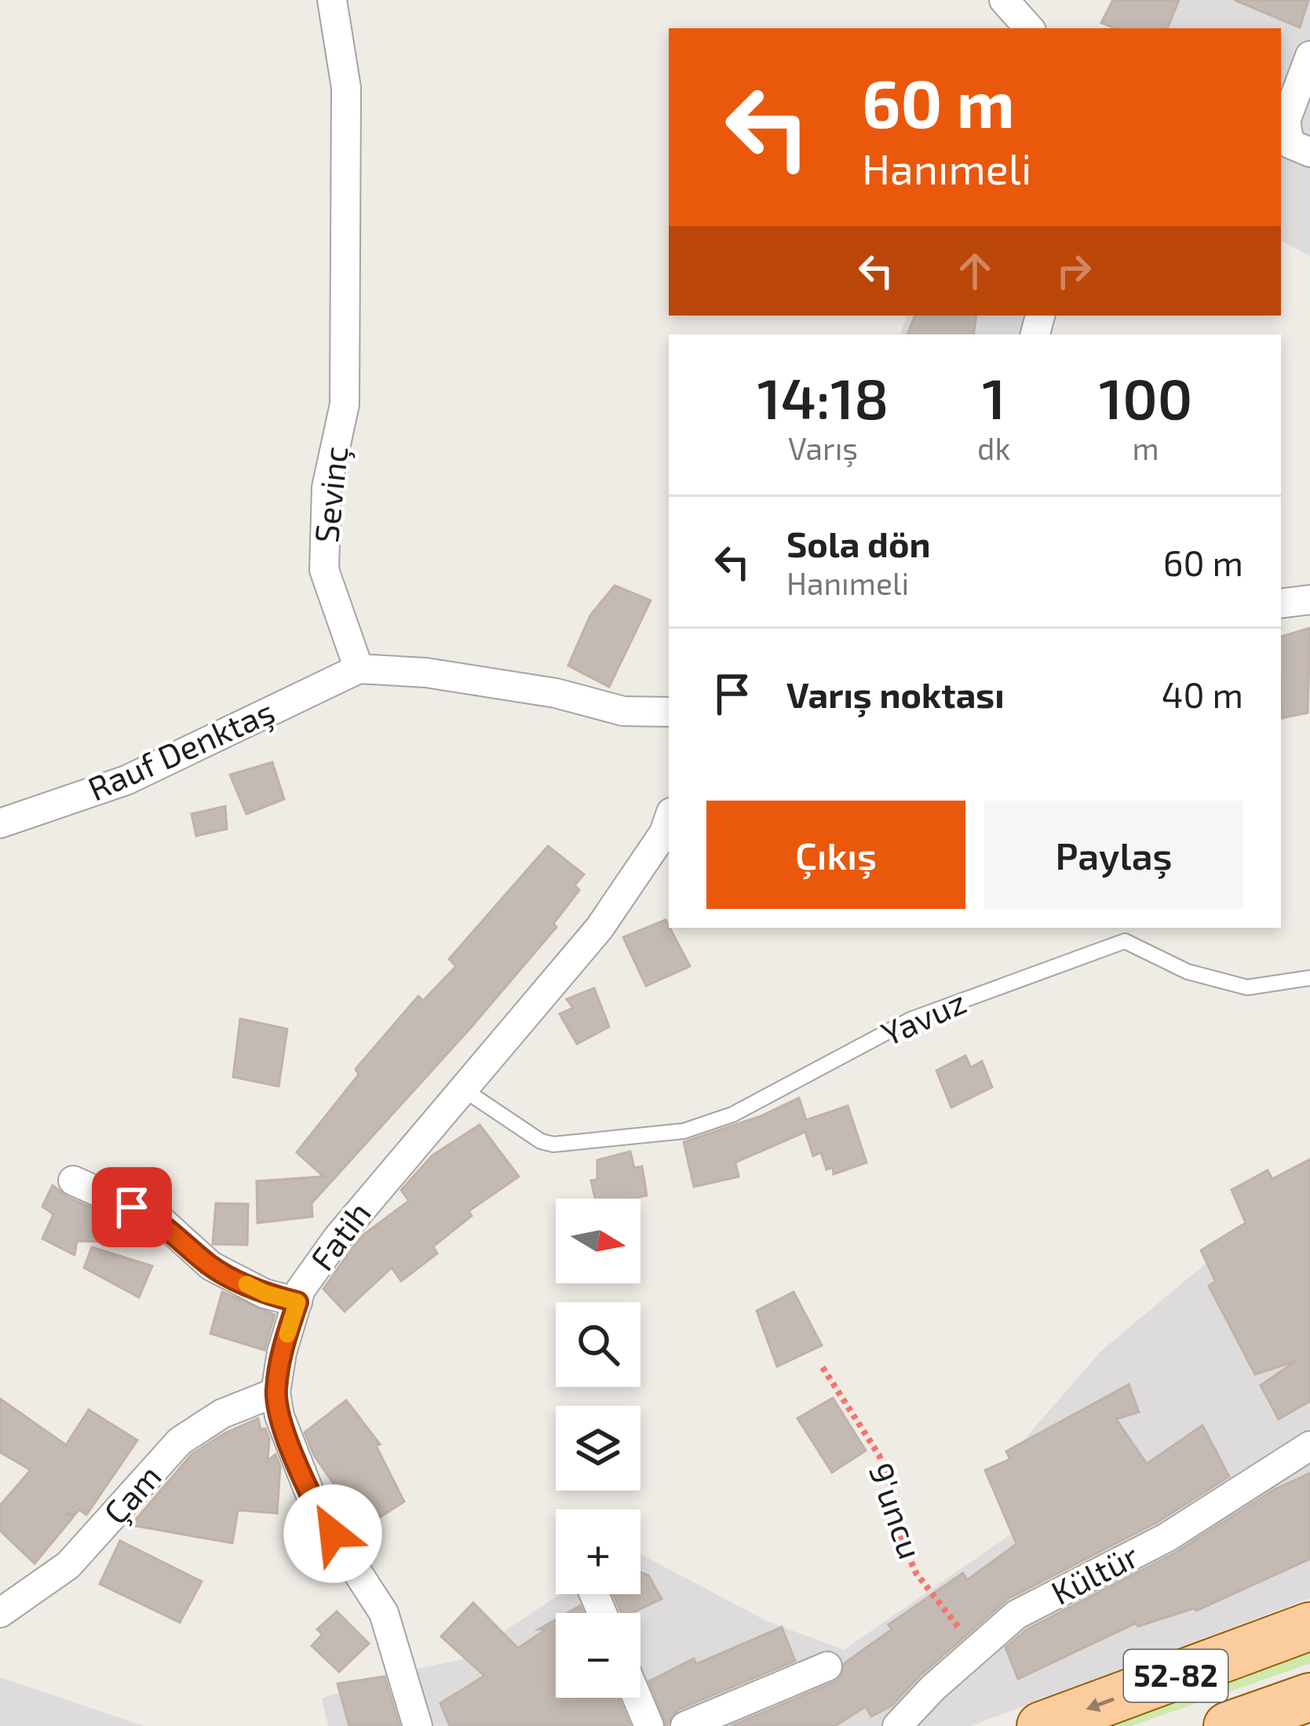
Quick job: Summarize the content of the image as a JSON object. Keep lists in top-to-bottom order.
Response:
{
  "streets": {
    "main road": ["52-82"],
    "street": [
      "Sevinç",
      "Rauf Denktaş",
      "Fatih",
      "Çam",
      "Kültür"
    ],
    "lane": ["Yavuz"],
    "path": ["9'uncu"]
  },
  "crossings": [
    ["Sevinç", "Rauf Denktaş"],
    ["Yavuz", "Fatih"],
    ["Fatih", "Çam"],
    ["9'uncu", "Kültür"]
  ],
  "north": "right",
  "page": {
    "turn": ["60 m", "Hanımeli"],
    "eta": [
      "14:18",
      "Varış",
      "1",
      "dk",
      "100",
      "m"
    ],
    "list": [
      {
        "name": "Sola dön",
        "note": "Hanımeli",
        "value": "60 m"
      },
      {
        "name": "Varış noktası",
        "value": "40 m"
      }
    ],
    "buttons": ["Çıkış", "Paylaş"],
    "map_buttons": ["+", "−"]
  }
}
